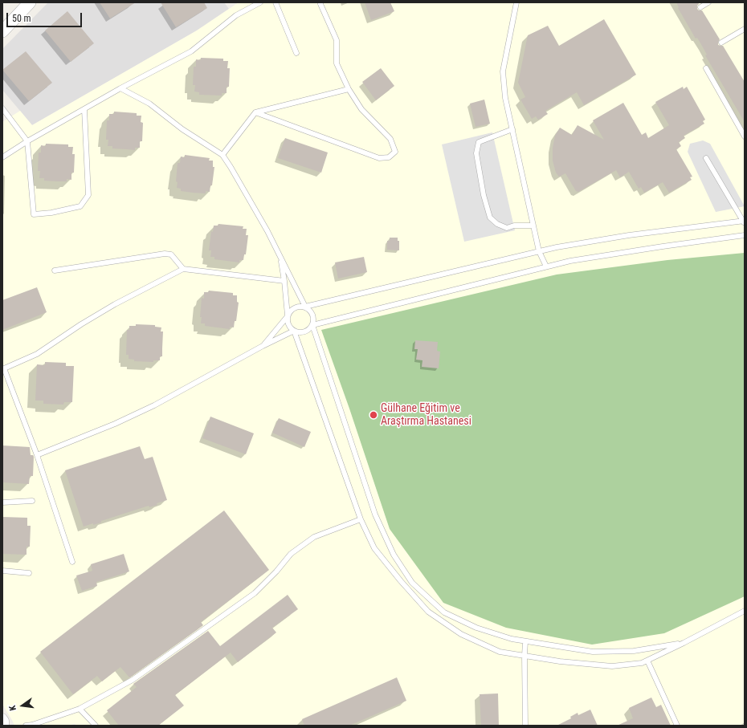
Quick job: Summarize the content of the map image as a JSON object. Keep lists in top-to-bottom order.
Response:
{
  "places": ["Gülhane Eğitim ve Araştırma Hastanesi"],
  "scale_bar": "50 m",
  "north": "left"
}
